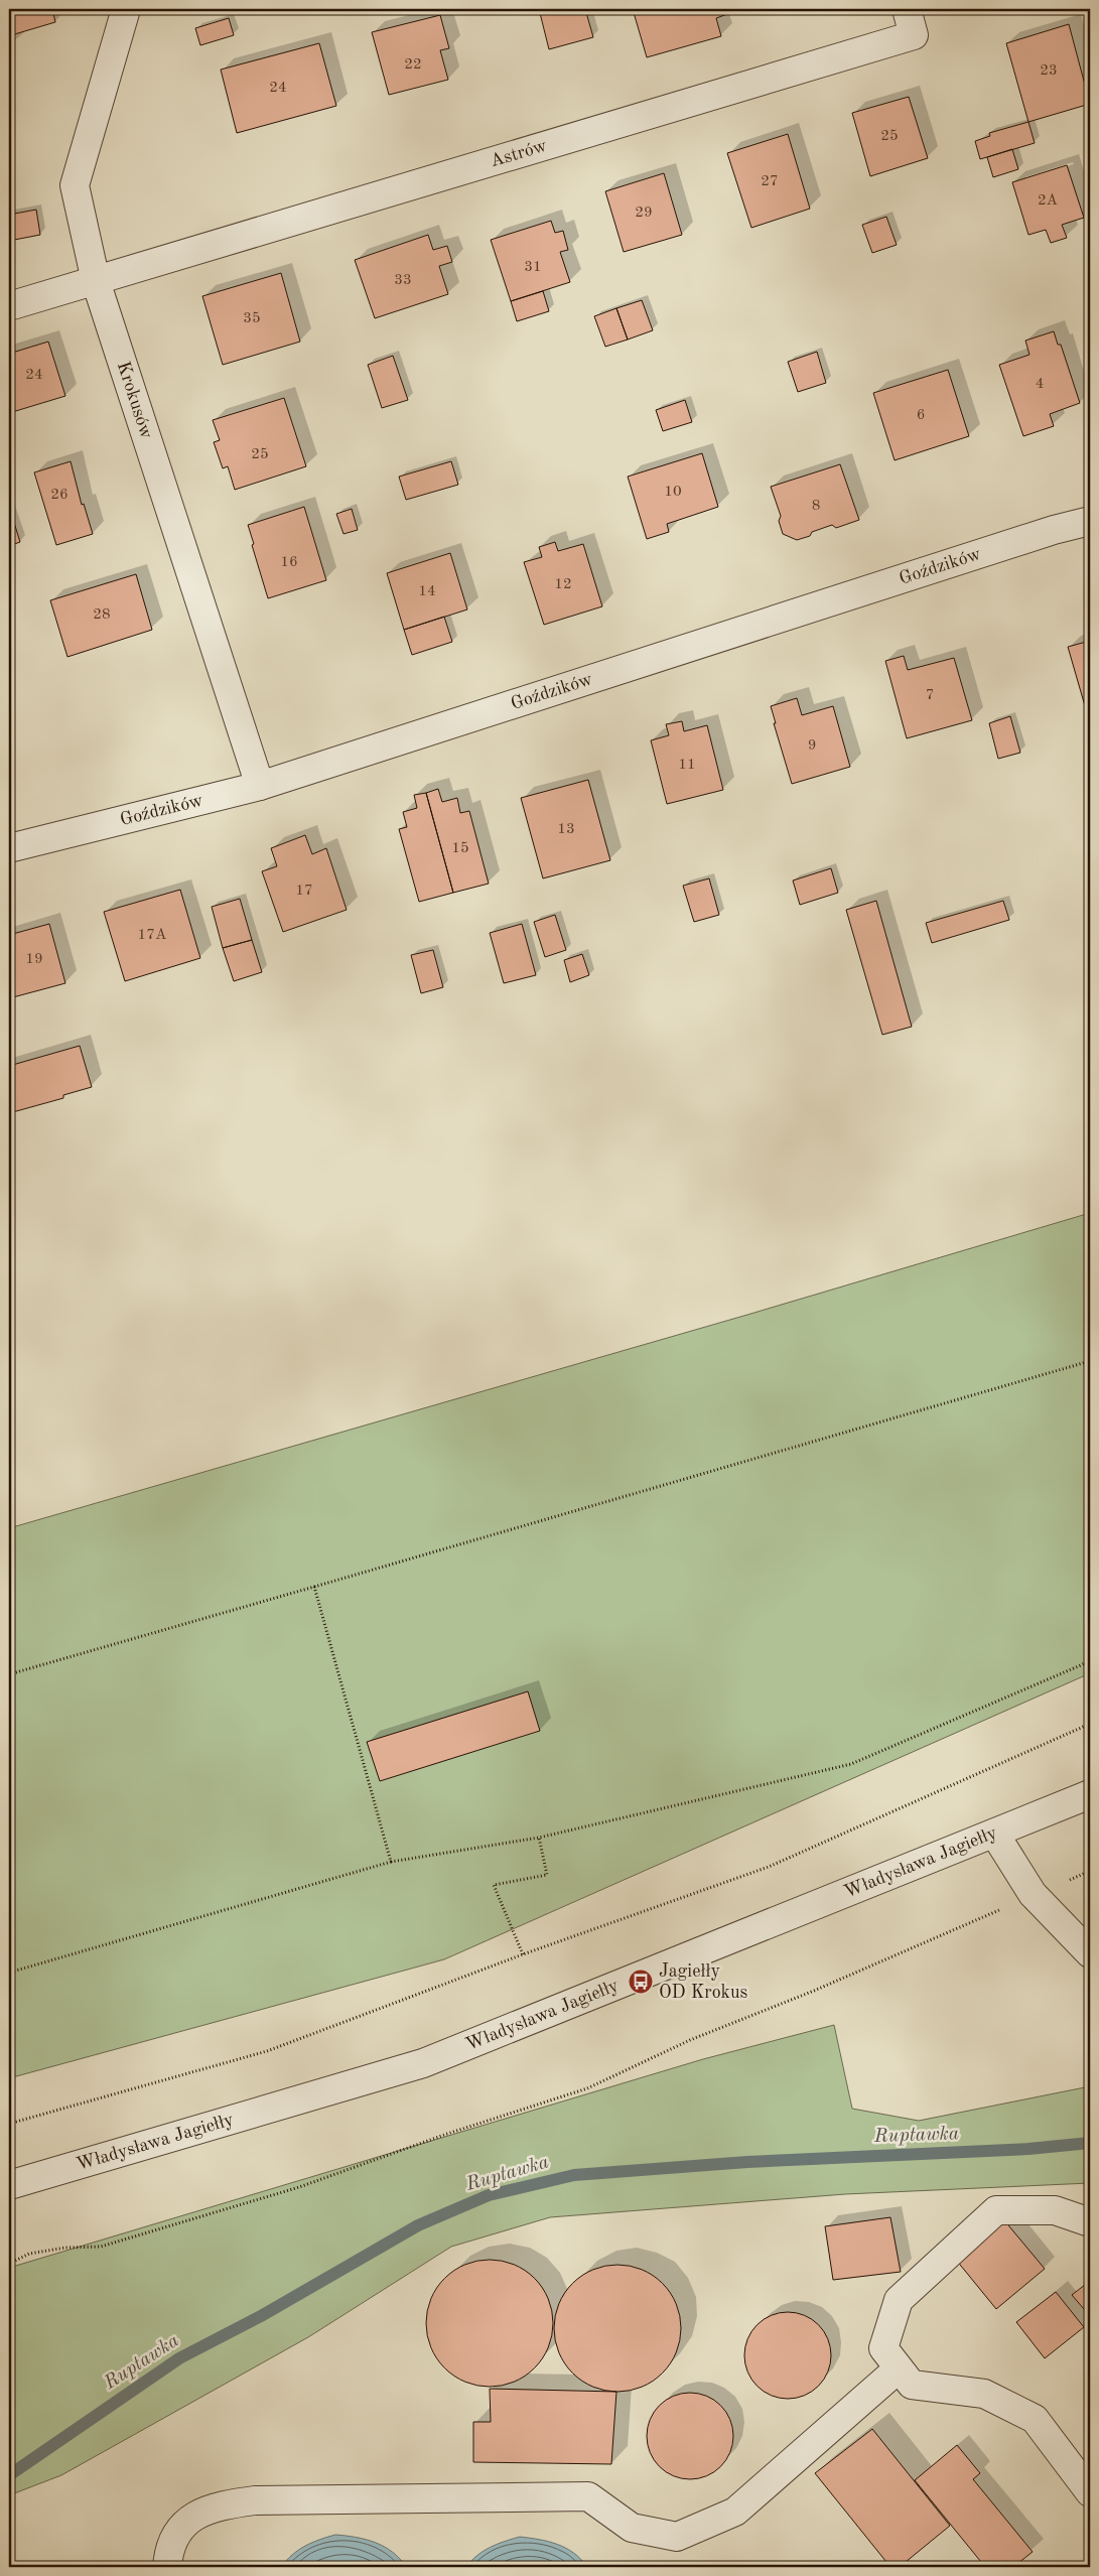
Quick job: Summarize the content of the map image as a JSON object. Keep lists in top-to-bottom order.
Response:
{
  "streets": {
    "street": [
      "Astrów",
      "Krokusów",
      "Goździków",
      "Władysława Jagiełły"
    ]
  },
  "crossings": [
    ["Astrów", "Krokusów"],
    ["Krokusów", "Goździków"]
  ],
  "water": ["Ruptawka"],
  "places": {
    "bus stop": ["Jagiełły OD Krokus"]
  },
  "house_numbers": [
    "22",
    "23",
    "24",
    "25",
    "27",
    "2A",
    "29",
    "31",
    "33",
    "35",
    "24",
    "4",
    "6",
    "25",
    "10",
    "26",
    "8",
    "16",
    "12",
    "14",
    "28",
    "7",
    "9",
    "11",
    "13",
    "15",
    "17",
    "17A",
    "19"
  ]
}
